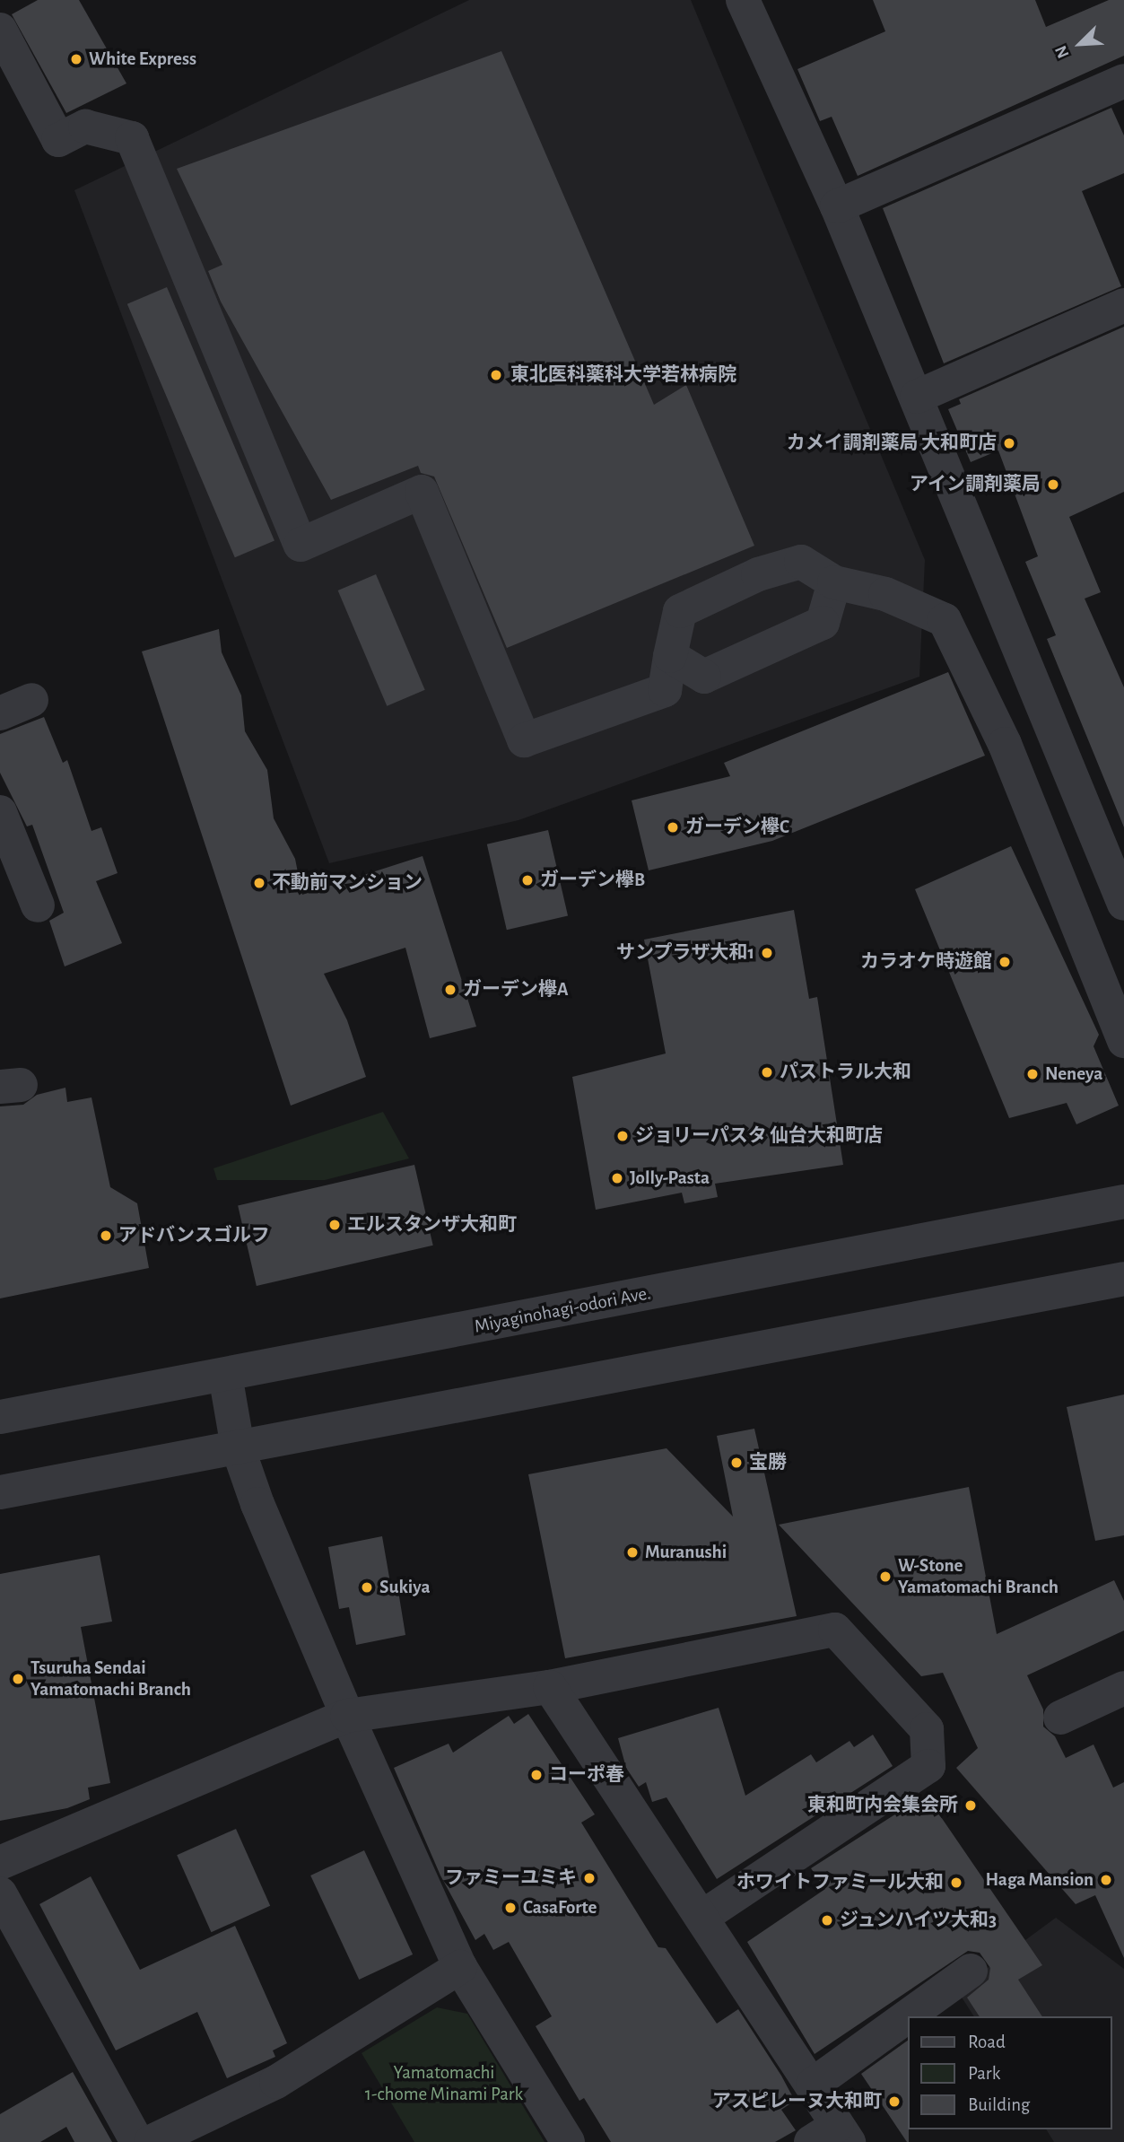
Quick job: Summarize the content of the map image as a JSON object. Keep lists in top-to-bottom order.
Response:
{
  "streets": {
    "street": ["Miyaginohagi-odori Ave."]
  },
  "parks": ["Yamatomachi 1-chome Minami Park"],
  "places": [
    "White Express",
    "東北医科薬科大学若林病院",
    "カメイ調剤薬局 大和町店",
    "アイン調剤薬局",
    "ガーデン欅C",
    "ガーデン欅B",
    "不動前マンション",
    "サンプラザ大和1",
    "カラオケ時遊館",
    "ガーデン欅A",
    "パストラル大和",
    "Neneya",
    "ジョリーパスタ 仙台大和町店",
    "Jolly-Pasta",
    "エルスタンザ大和町",
    "アドバンスゴルフ",
    "宝勝",
    "Muranushi",
    "W-Stone Yamatomachi Branch",
    "Sukiya",
    "Tsuruha Sendai Yamatomachi Branch",
    "コーポ春",
    "東和町内会集会所",
    "ファミーユミキ",
    "Haga Mansion",
    "ホワイトファミール大和",
    "CasaForte",
    "ジュンハイツ大和3",
    "アスピレーヌ大和町"
  ],
  "legend": ["Road", "Park", "Building"],
  "north": "bottom left"
}
